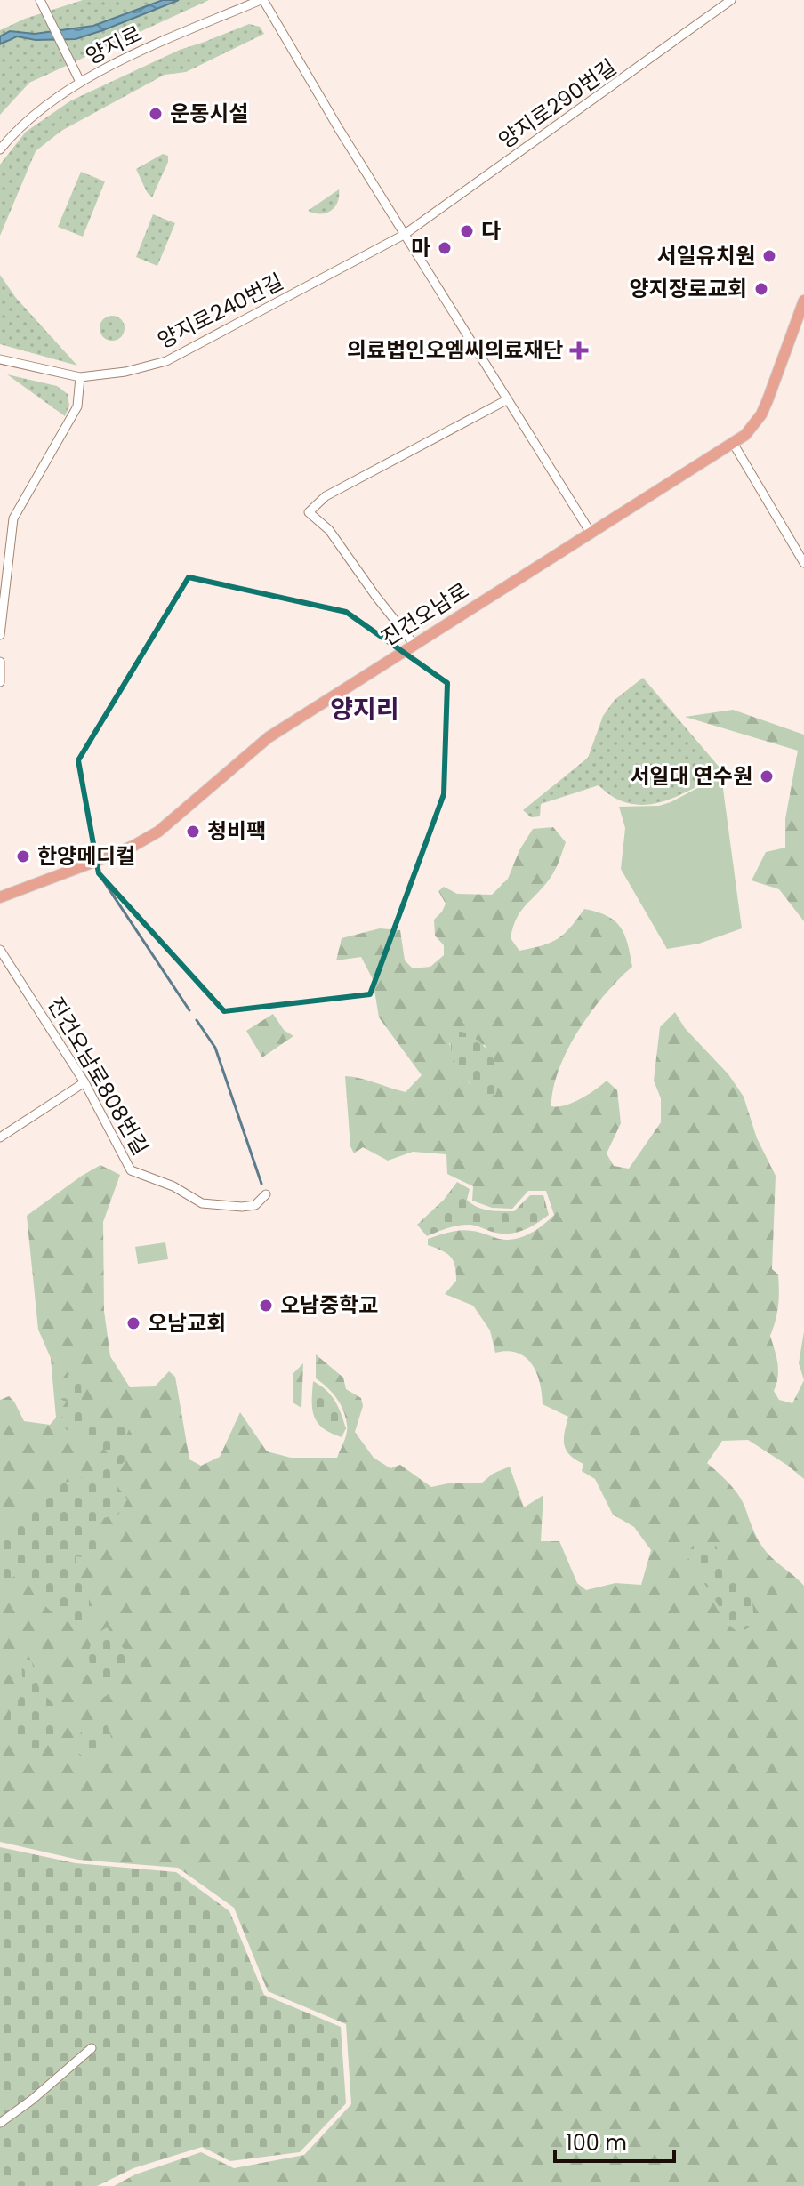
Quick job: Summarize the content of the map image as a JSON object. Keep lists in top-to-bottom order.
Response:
{
  "streets": {
    "main road": ["진건오남로"],
    "street": [
      "양지로",
      "양지로290번길",
      "양지로240번길",
      "진건오남로808번길"
    ]
  },
  "crossings": [
    ["양지로290번길", "양지로240번길"]
  ],
  "districts": ["양지리"],
  "places": {
    "other": [
      "운동시설",
      "다",
      "마",
      "서일유치원",
      "양지장로교회",
      "서일대 연수원",
      "청비팩",
      "한양메디컬",
      "오남중학교",
      "오남교회"
    ],
    "health": ["의료법인오엠씨의료재단"]
  },
  "scale_bar": "100 m"
}
